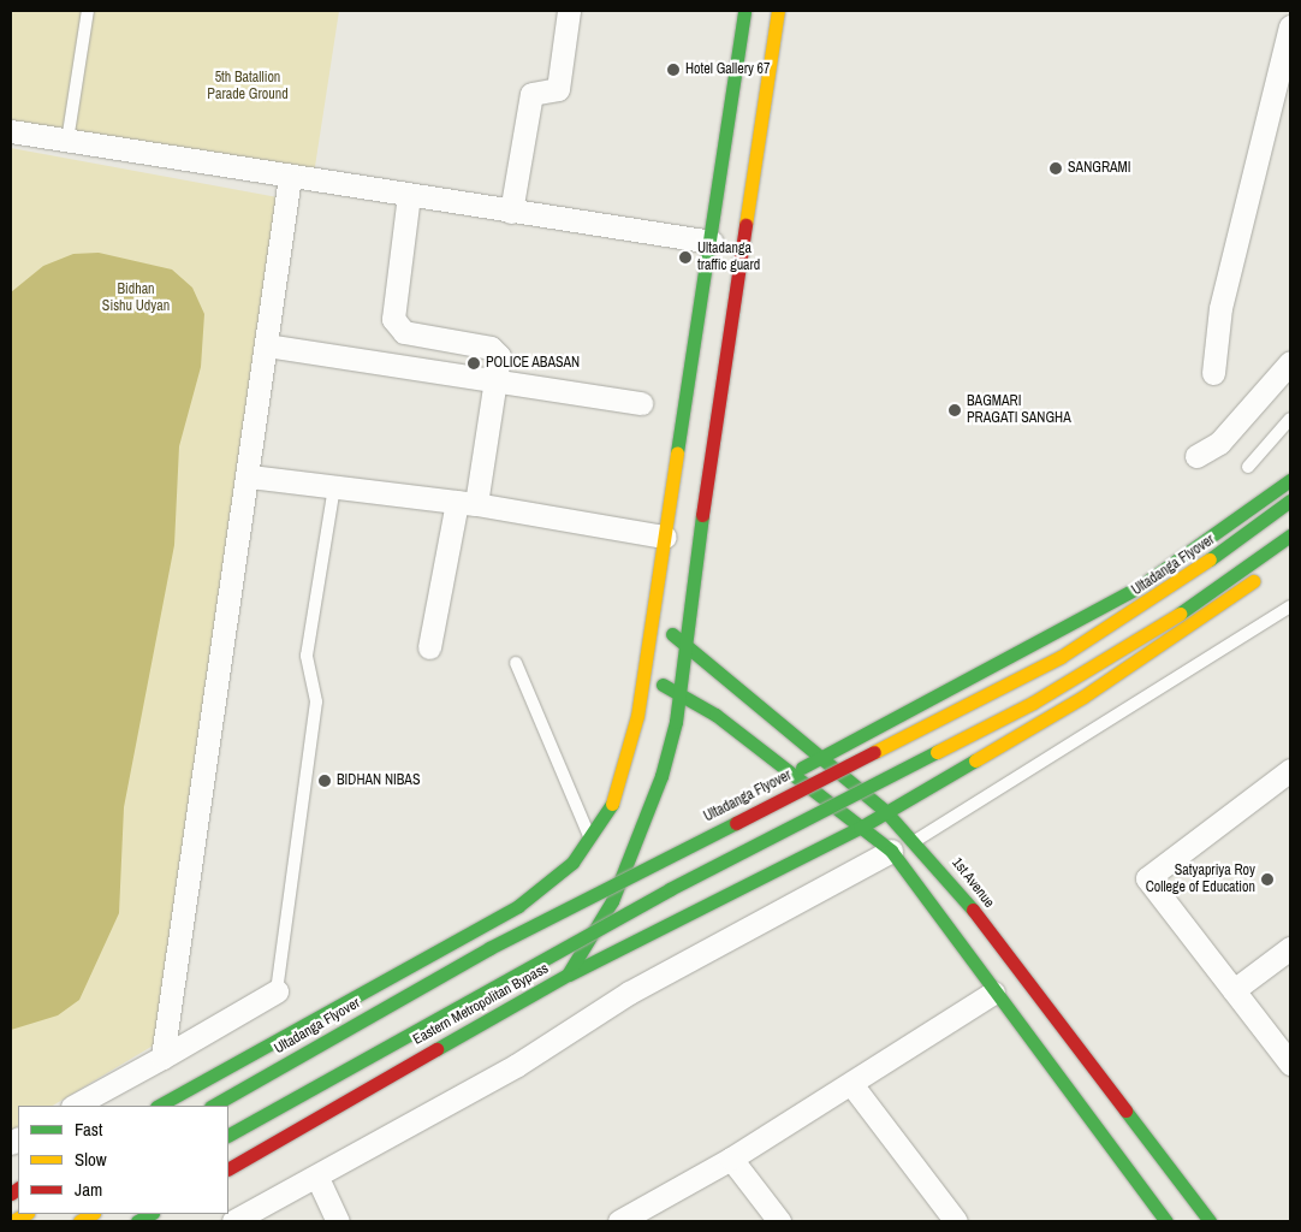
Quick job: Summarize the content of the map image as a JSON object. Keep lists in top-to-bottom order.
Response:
{
  "streets": {
    "main road": ["Ultadanga Flyover", "1st Avenue", "Eastern Metropolitan Bypass"]
  },
  "crossings": [
    ["1st Avenue", "Eastern Metropolitan Bypass"]
  ],
  "parks": ["5th Batallion Parade Ground", "Bidhan Sishu Udyan"],
  "places": [
    "Hotel Gallery 67",
    "SANGRAMI",
    "Ultadanga traffic guard",
    "POLICE ABASAN",
    "BAGMARI PRAGATI SANGHA",
    "BIDHAN NIBAS",
    "Satyapriya Roy College of Education"
  ],
  "legend": ["Fast", "Slow", "Jam"]
}
